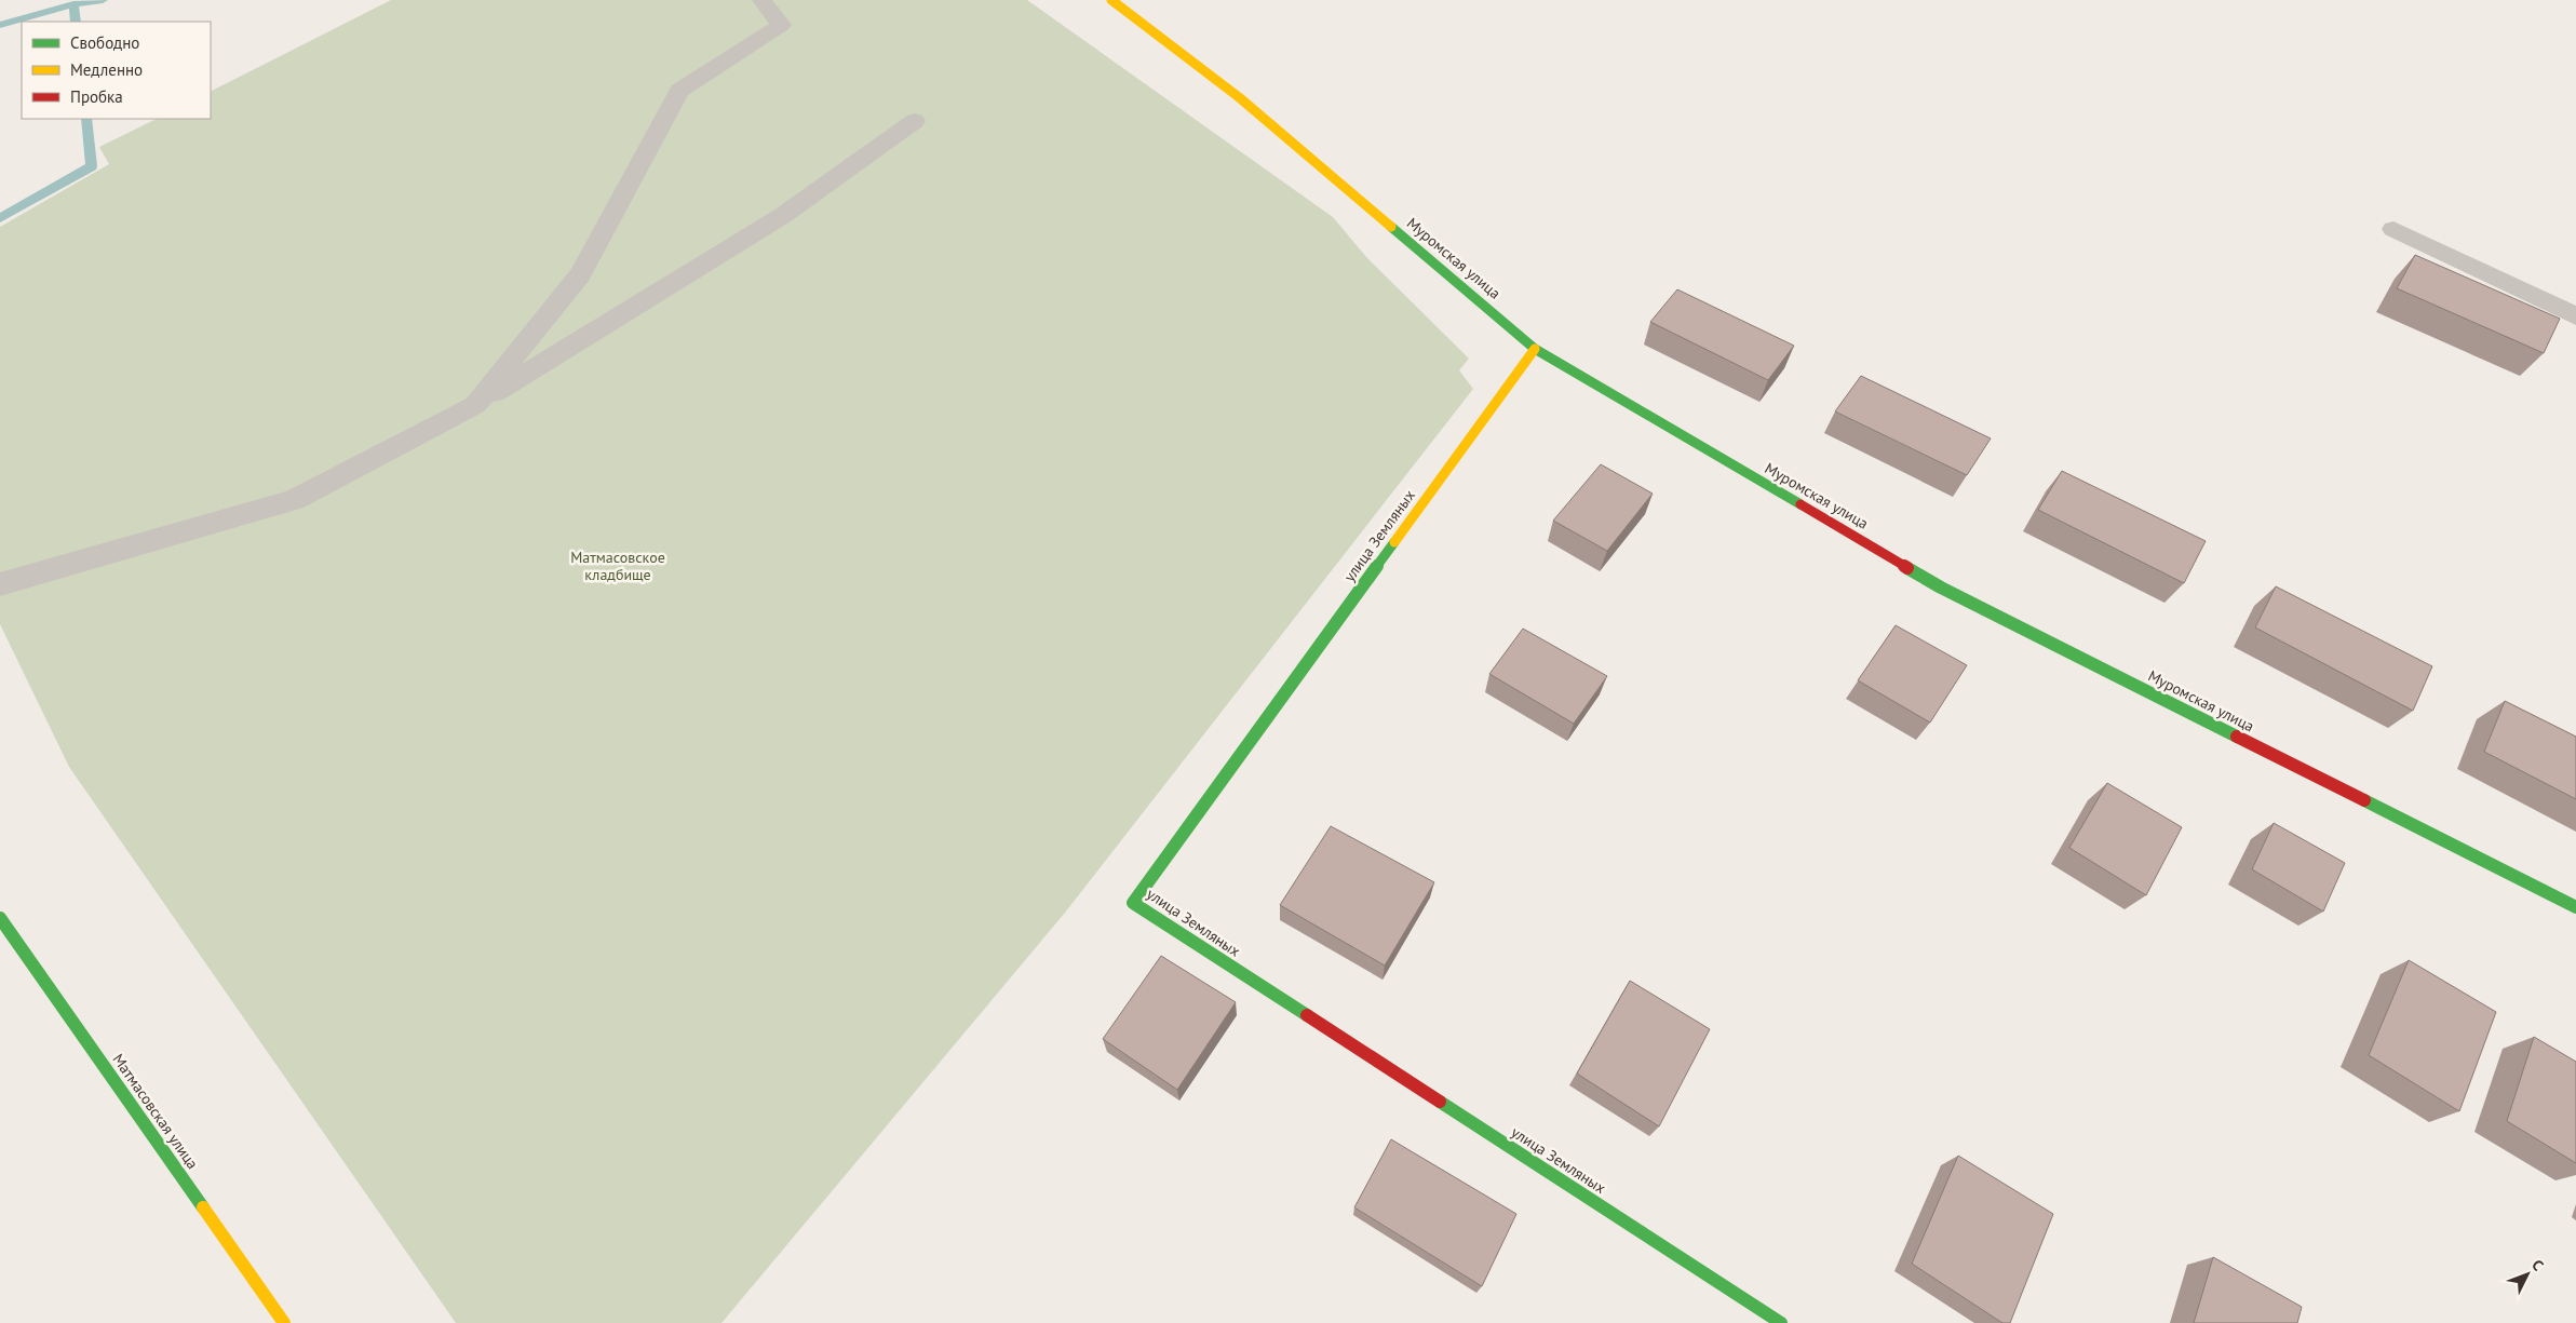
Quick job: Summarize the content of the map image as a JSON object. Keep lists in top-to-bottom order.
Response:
{
  "streets": {
    "street": ["Муромская улица", "улица Земляных", "Матмасовская улица"]
  },
  "crossings": [
    ["Муромская улица", "улица Земляных"]
  ],
  "parks": ["Матмасовское кладбище"],
  "legend": ["Свободно", "Медленно", "Пробка"],
  "north": "top right"
}
